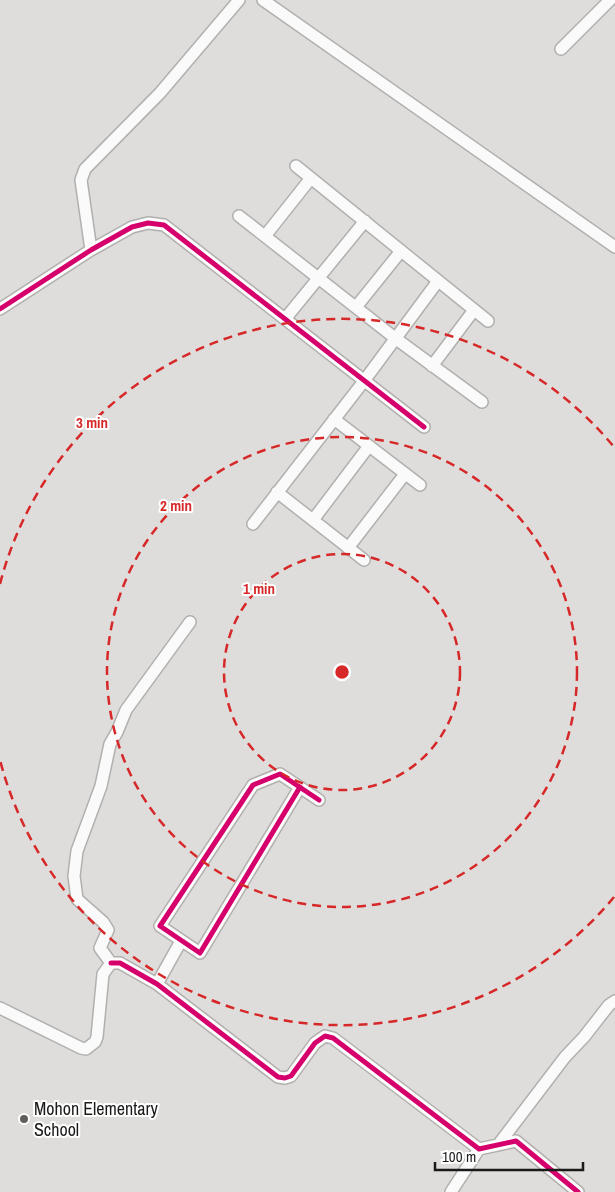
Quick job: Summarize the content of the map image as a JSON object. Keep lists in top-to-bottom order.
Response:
{
  "places": ["Mohon Elementary School"],
  "scale_bar": "100 m",
  "rings": ["3 min", "2 min", "1 min"]
}
